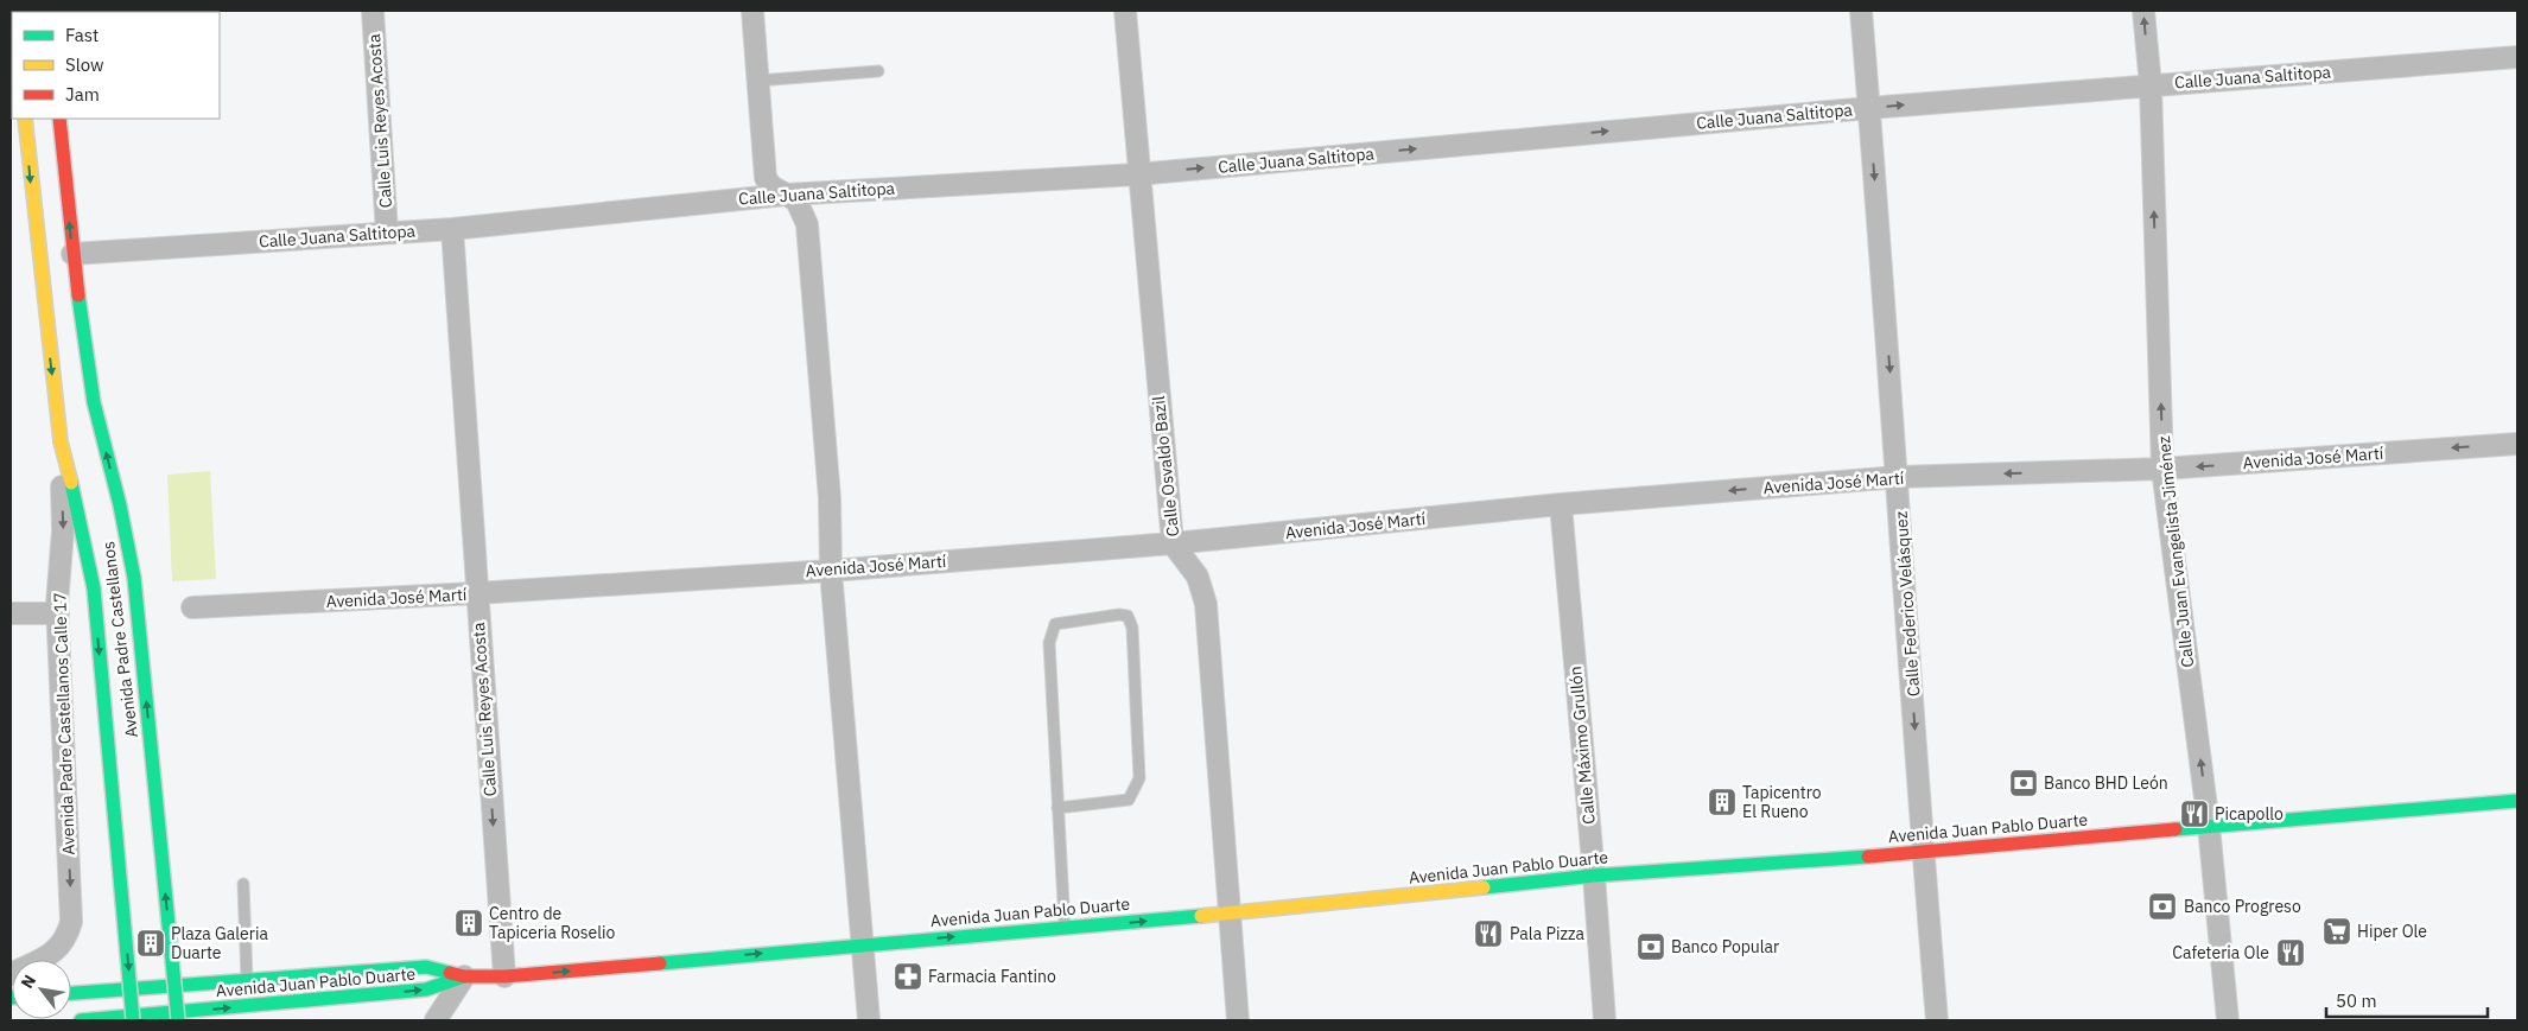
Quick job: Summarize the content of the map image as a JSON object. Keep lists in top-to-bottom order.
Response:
{
  "streets": {
    "main road": ["Avenida Padre Castellanos", "Avenida Juan Pablo Duarte"],
    "street": [
      "Calle Juana Saltitopa",
      "Calle Luis Reyes Acosta",
      "Avenida José Martí",
      "Calle Osvaldo Bazil",
      "Calle Juan Evangelista Jiménez",
      "Calle Federico Velásquez",
      "Avenida Padre Castellanos Calle 17",
      "Calle Máximo Grullón"
    ]
  },
  "crossings": [
    ["Calle Juana Saltitopa", "Calle Luis Reyes Acosta"],
    ["Calle Juana Saltitopa", "Calle Osvaldo Bazil"],
    ["Calle Juana Saltitopa", "Calle Juan Evangelista Jiménez"],
    ["Calle Juana Saltitopa", "Calle Federico Velásquez"],
    ["Calle Juana Saltitopa", "Avenida Padre Castellanos"],
    ["Calle Luis Reyes Acosta", "Avenida José Martí"],
    ["Calle Luis Reyes Acosta", "Avenida Juan Pablo Duarte"],
    ["Avenida José Martí", "Calle Osvaldo Bazil"],
    ["Avenida José Martí", "Calle Juan Evangelista Jiménez"],
    ["Avenida José Martí", "Calle Federico Velásquez"],
    ["Avenida José Martí", "Calle Máximo Grullón"],
    ["Calle Osvaldo Bazil", "Avenida Juan Pablo Duarte"],
    ["Calle Juan Evangelista Jiménez", "Avenida Juan Pablo Duarte"],
    ["Calle Federico Velásquez", "Avenida Juan Pablo Duarte"],
    ["Avenida Padre Castellanos", "Avenida Padre Castellanos Calle 17"],
    ["Calle Máximo Grullón", "Avenida Juan Pablo Duarte"]
  ],
  "one_way": [
    "Calle Juana Saltitopa",
    "Calle Luis Reyes Acosta",
    "Avenida José Martí",
    "Calle Juan Evangelista Jiménez",
    "Calle Federico Velásquez",
    "Avenida Padre Castellanos Calle 17"
  ],
  "places": {
    "bank": ["Banco BHD León", "Banco Progreso", "Banco Popular"],
    "building": ["Tapicentro El Rueno", "Centro de Tapiceria Roselio", "Plaza Galeria Duarte"],
    "restaurant": ["Picapollo", "Pala Pizza", "Cafeteria Ole"],
    "supermarket": ["Hiper Ole"],
    "pharmacy": ["Farmacia Fantino"]
  },
  "legend": ["Fast", "Slow", "Jam"],
  "scale_bar": "50 m",
  "north": "top left"
}
